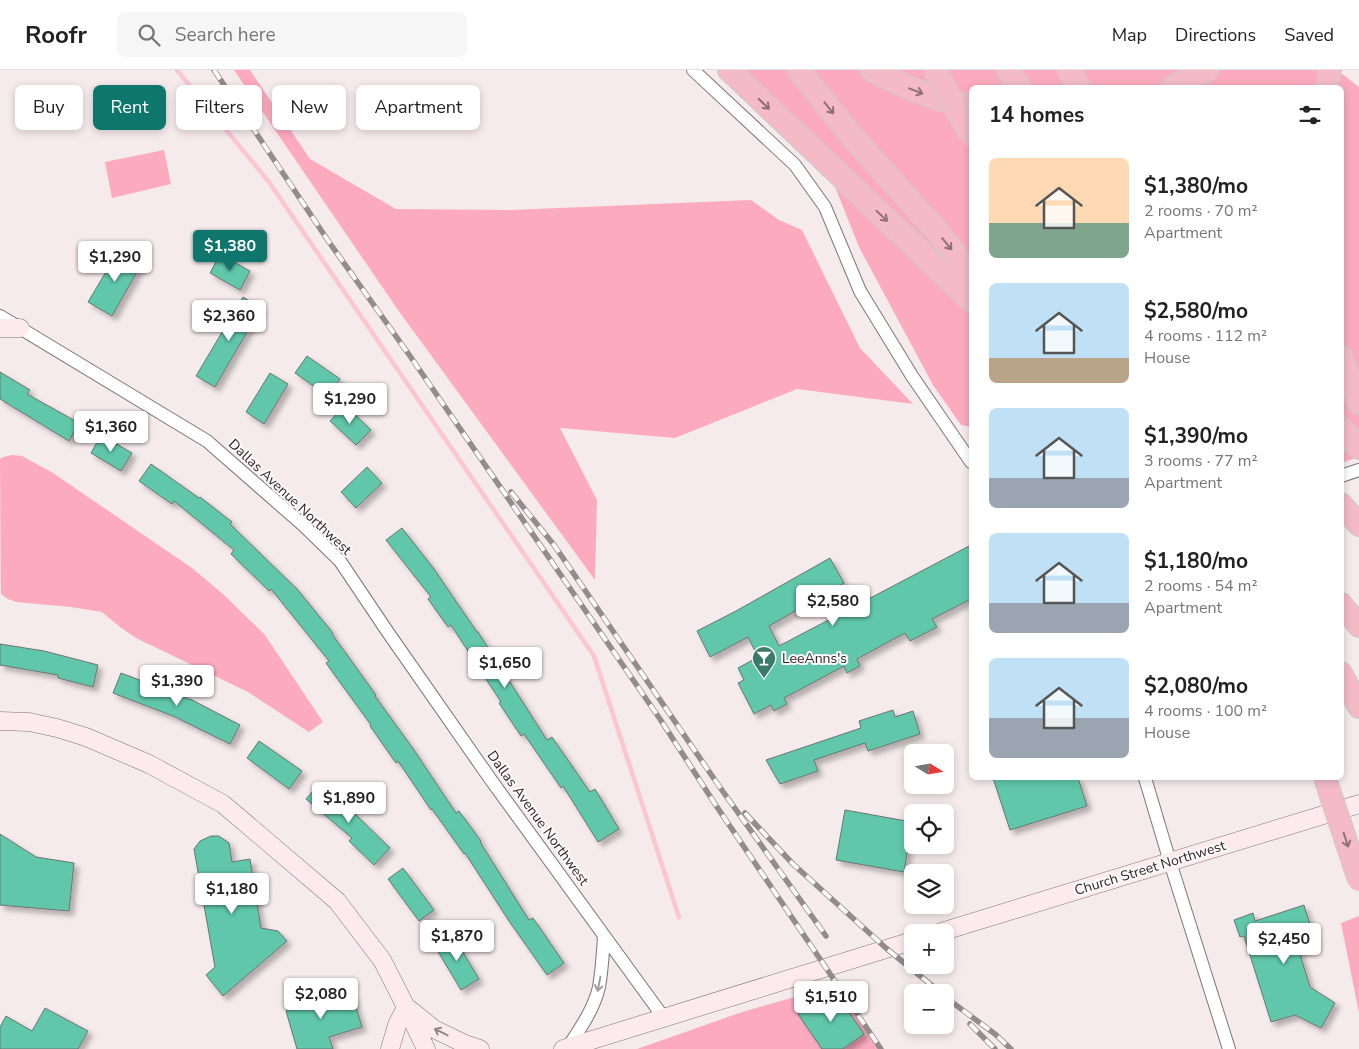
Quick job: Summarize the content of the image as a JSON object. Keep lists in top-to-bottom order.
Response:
{
  "streets": {
    "street": ["Dallas Avenue Northwest", "Church Street Northwest"]
  },
  "places": {
    "bar": ["LeeAnns's"]
  },
  "north": "right",
  "page": {
    "header": "Roofr",
    "search": "Search here",
    "nav": ["Map", "Directions", "Saved"],
    "chip": [
      "Buy",
      "Rent",
      "Filters",
      "New",
      "Apartment"
    ],
    "heading": "14 homes",
    "list": [
      {
        "name": "$1,380/mo",
        "note": "2 rooms · 70 m² · Apartment"
      },
      {
        "name": "$2,580/mo",
        "note": "4 rooms · 112 m² · House"
      },
      {
        "name": "$1,390/mo",
        "note": "3 rooms · 77 m² · Apartment"
      },
      {
        "name": "$1,180/mo",
        "note": "2 rooms · 54 m² · Apartment"
      },
      {
        "name": "$2,080/mo",
        "note": "4 rooms · 100 m² · House"
      }
    ],
    "price": [
      "$1,380",
      "$1,290",
      "$2,360",
      "$1,290",
      "$1,360",
      "$2,580",
      "$1,650",
      "$1,390",
      "$1,890",
      "$1,180",
      "$1,870",
      "$2,450",
      "$2,080",
      "$1,510"
    ],
    "map_buttons": ["+", "−"]
  }
}
